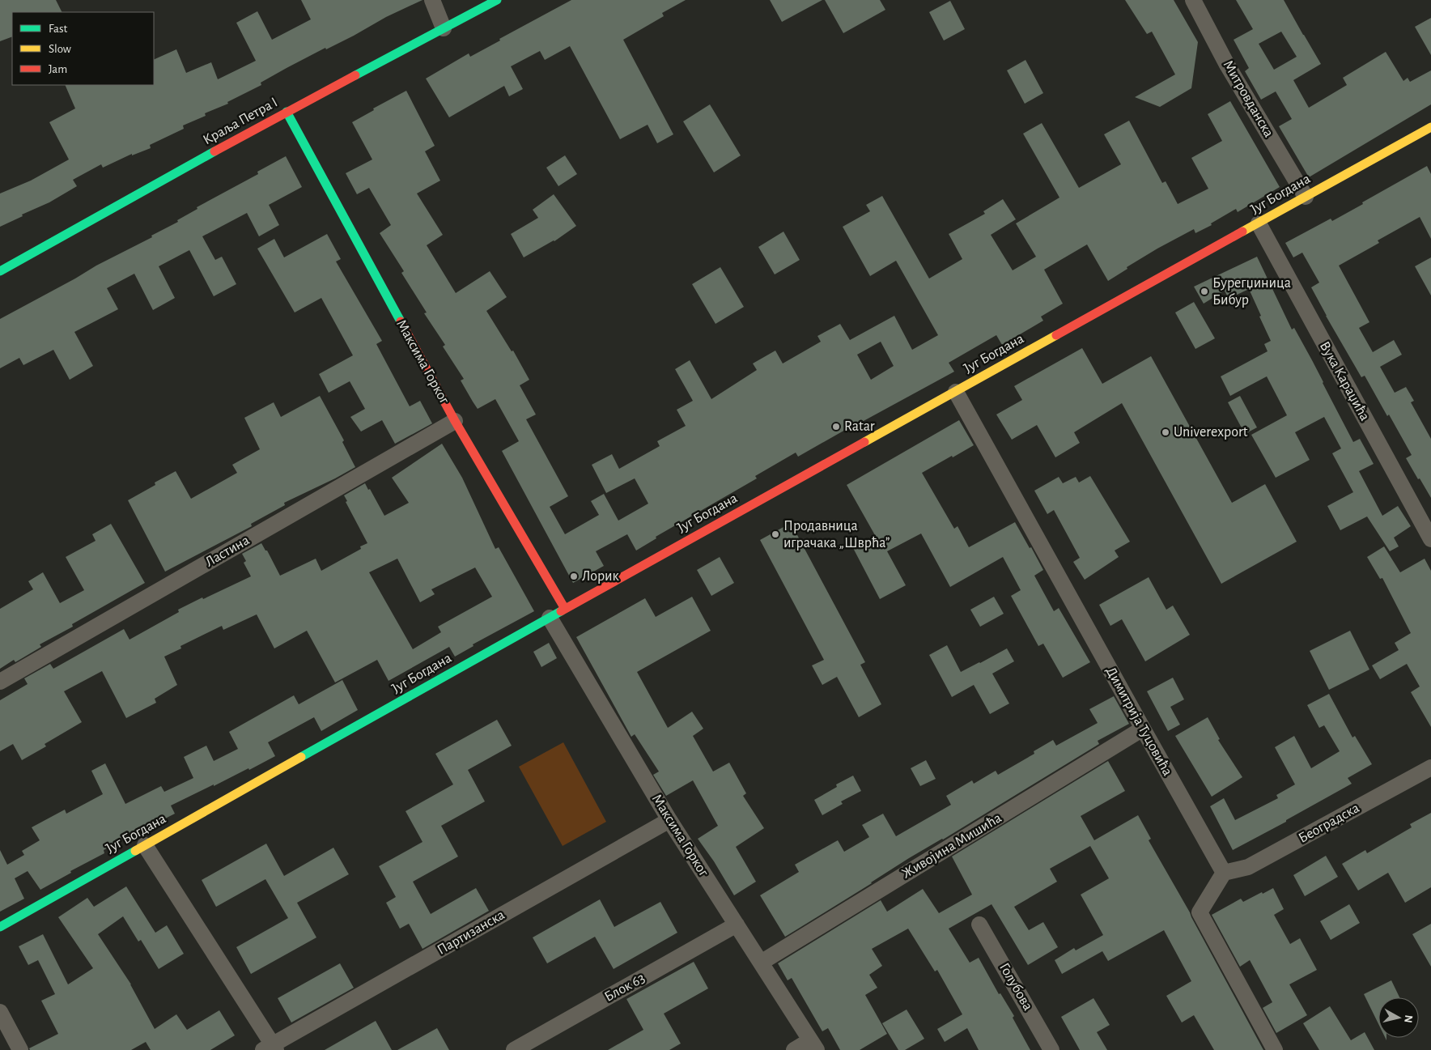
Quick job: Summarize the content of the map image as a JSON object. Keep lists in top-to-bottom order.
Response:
{
  "streets": {
    "street": [
      "Митровданска",
      "Краља Петра I",
      "Југ Богдана",
      "Максима Горког",
      "Вука Караџића",
      "Ластина",
      "Димитрија Туцовића",
      "Београдска",
      "Живојина Мишића",
      "Партизанска",
      "Голубова",
      "Блок 63"
    ]
  },
  "crossings": [
    ["Митровданска", "Југ Богдана"],
    ["Краља Петра I", "Максима Горког"],
    ["Југ Богдана", "Максима Горког"],
    ["Југ Богдана", "Вука Караџића"],
    ["Југ Богдана", "Димитрија Туцовића"],
    ["Југ Богдана", "Партизанска"],
    ["Максима Горког", "Ластина"],
    ["Максима Горког", "Живојина Мишића"],
    ["Максима Горког", "Партизанска"],
    ["Максима Горког", "Блок 63"],
    ["Димитрија Туцовића", "Београдска"],
    ["Димитрија Туцовића", "Живојина Мишића"]
  ],
  "places": [
    "Бурегџиница Бибур",
    "Ratar",
    "Univerexport",
    "Продавница играчака „Шврћа”",
    "Лорик"
  ],
  "legend": ["Fast", "Slow", "Jam"],
  "north": "right"
}
